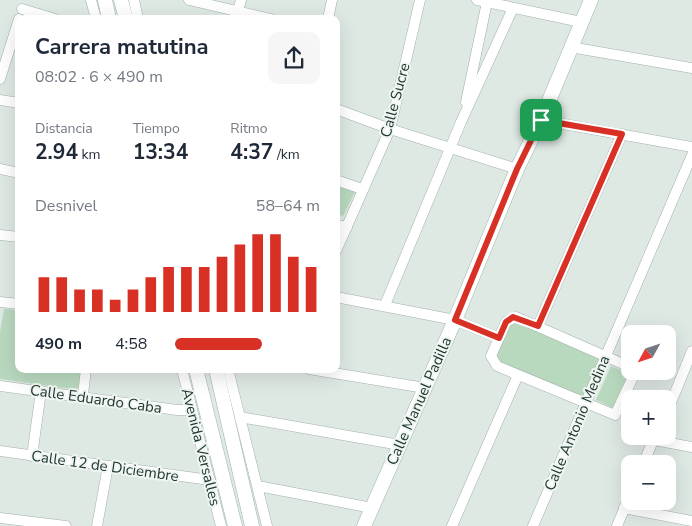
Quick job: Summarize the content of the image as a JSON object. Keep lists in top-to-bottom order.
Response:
{
  "streets": {
    "street": [
      "Calle Sucre",
      "Calle Eduardo Caba",
      "Calle Manuel Padilla",
      "Calle Antonio Medina",
      "Avenida Versalles",
      "Calle 12 de Diciembre"
    ]
  },
  "crossings": [
    ["Calle Eduardo Caba", "Avenida Versalles"],
    ["Avenida Versalles", "Calle 12 de Diciembre"]
  ],
  "north": "bottom left",
  "page": {
    "heading": ["Carrera matutina", "08:02 · 6 × 490 m"],
    "stats": [
      ["Distancia", "2.94 km"],
      ["Tiempo", "13:34"],
      ["Ritmo", "4:37 /km"]
    ],
    "chart": ["Desnivel", "58–64 m"],
    "map_buttons": ["+", "−"],
    "list": [
      {
        "name": "490 m",
        "note": "4:58"
      }
    ]
  }
}
